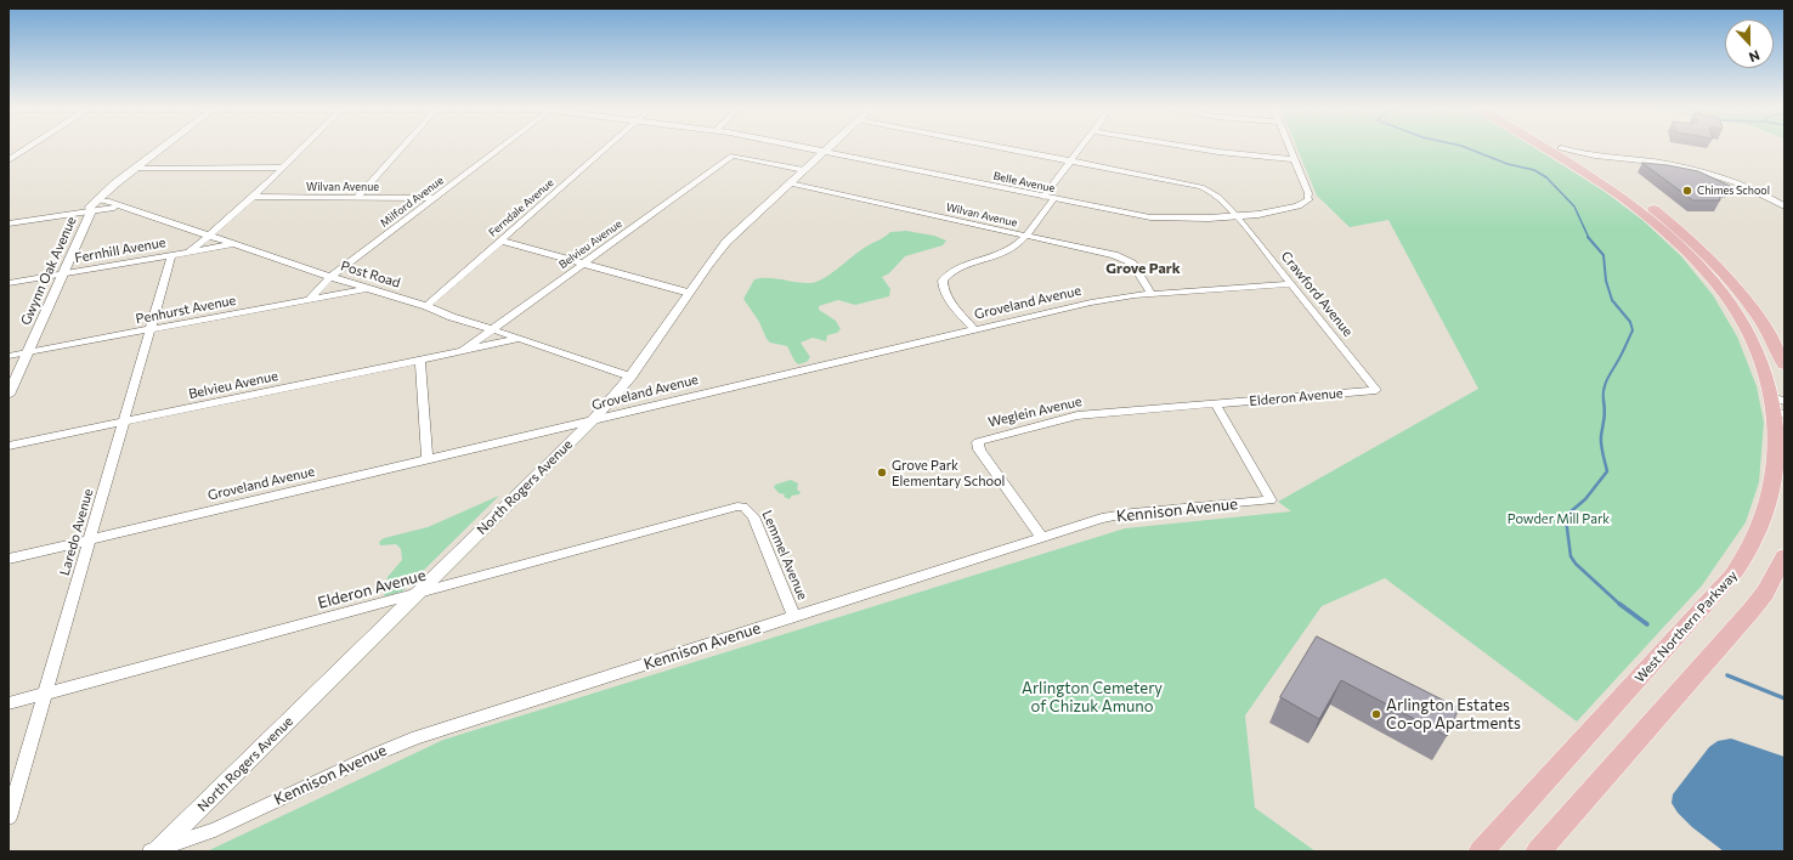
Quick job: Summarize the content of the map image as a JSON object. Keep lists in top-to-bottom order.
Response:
{
  "streets": {
    "main road": ["West Northern Parkway"],
    "street": [
      "Belle Avenue",
      "Wilvan Avenue",
      "Milford Avenue",
      "Ferndale Avenue",
      "Belvieu Avenue",
      "Fernhill Avenue",
      "Gwynn Oak Avenue",
      "Post Road",
      "Crawford Avenue",
      "Groveland Avenue",
      "Penhurst Avenue",
      "Elderon Avenue",
      "Weglein Avenue",
      "North Rogers Avenue",
      "Kennison Avenue",
      "Laredo Avenue",
      "Lemmel Avenue"
    ]
  },
  "crossings": [
    ["Belle Avenue", "Crawford Avenue"],
    ["Belle Avenue", "North Rogers Avenue"],
    ["Wilvan Avenue", "Milford Avenue"],
    ["Wilvan Avenue", "Groveland Avenue"],
    ["Wilvan Avenue", "North Rogers Avenue"],
    ["Milford Avenue", "Post Road"],
    ["Milford Avenue", "Penhurst Avenue"],
    ["Ferndale Avenue", "Post Road"],
    ["Belvieu Avenue", "Post Road"],
    ["Belvieu Avenue", "North Rogers Avenue"],
    ["Belvieu Avenue", "Laredo Avenue"],
    ["Fernhill Avenue", "Gwynn Oak Avenue"],
    ["Fernhill Avenue", "Post Road"],
    ["Fernhill Avenue", "Laredo Avenue"],
    ["Gwynn Oak Avenue", "Post Road"],
    ["Gwynn Oak Avenue", "Penhurst Avenue"],
    ["Post Road", "Penhurst Avenue"],
    ["Post Road", "North Rogers Avenue"],
    ["Crawford Avenue", "Groveland Avenue"],
    ["Crawford Avenue", "Elderon Avenue"],
    ["Groveland Avenue", "North Rogers Avenue"],
    ["Groveland Avenue", "Laredo Avenue"],
    ["Penhurst Avenue", "Laredo Avenue"],
    ["Elderon Avenue", "Weglein Avenue"],
    ["Elderon Avenue", "North Rogers Avenue"],
    ["Elderon Avenue", "Kennison Avenue"],
    ["Elderon Avenue", "Laredo Avenue"],
    ["Elderon Avenue", "Lemmel Avenue"],
    ["Weglein Avenue", "Kennison Avenue"],
    ["North Rogers Avenue", "Kennison Avenue"],
    ["Kennison Avenue", "Lemmel Avenue"]
  ],
  "districts": ["Grove Park"],
  "parks": ["Powder Mill Park", "Arlington Cemetery of Chizuk Amuno"],
  "places": ["Chimes School", "Grove Park Elementary School", "Arlington Estates Co-op Apartments"],
  "north": "bottom"
}
